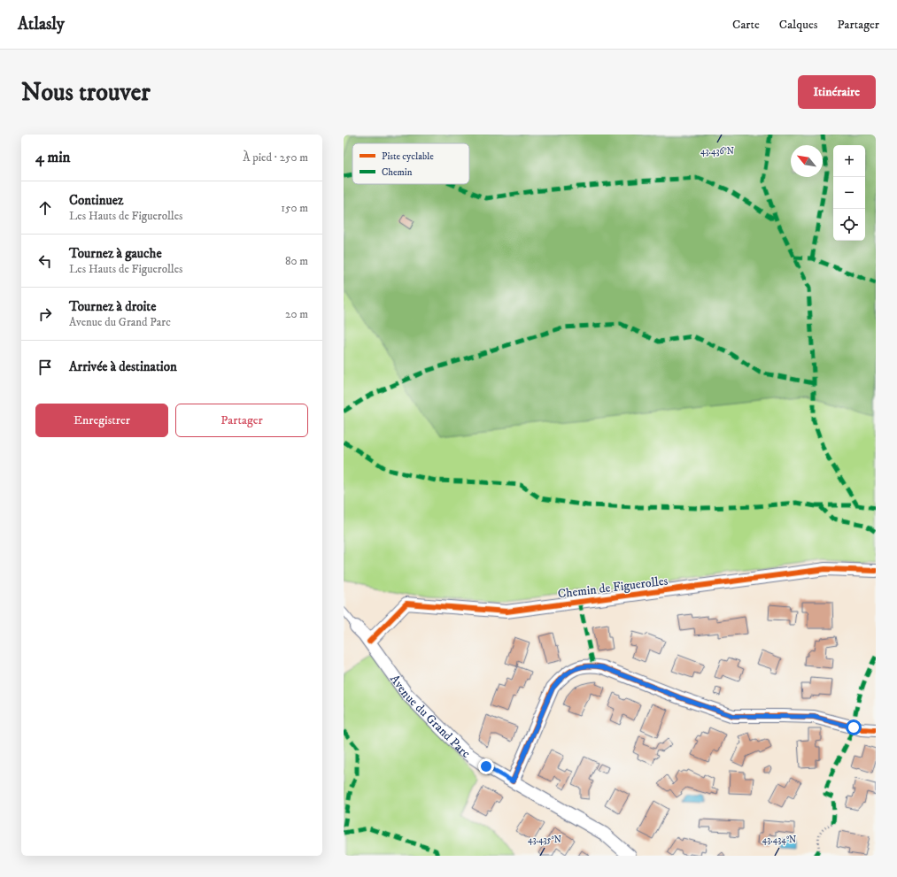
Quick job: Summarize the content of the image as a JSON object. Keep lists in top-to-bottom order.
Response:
{
  "streets": {
    "street": ["Chemin de Figuerolles", "Avenue du Grand Parc"]
  },
  "crossings": [
    ["Chemin de Figuerolles", "Avenue du Grand Parc"]
  ],
  "legend": ["Piste cyclable", "Chemin"],
  "north": "top left",
  "page": {
    "header": "Atlasly",
    "nav": ["Carte", "Calques", "Partager"],
    "buttons": [
      "Itinéraire",
      ["Enregistrer", "Partager"]
    ],
    "title": "Nous trouver",
    "heading": ["4 min", "À pied · 250 m"],
    "map_buttons": ["+", "−"],
    "list": [
      ["Continuez", "Les Hauts de Figuerolles", "150 m"],
      ["Tournez à gauche", "Les Hauts de Figuerolles", "80 m"],
      ["Tournez à droite", "Avenue du Grand Parc", "20 m"],
      "Arrivée à destination"
    ]
  },
  "coordinates": ["43.436°N", "43.435°N", "43.434°N"]
}
